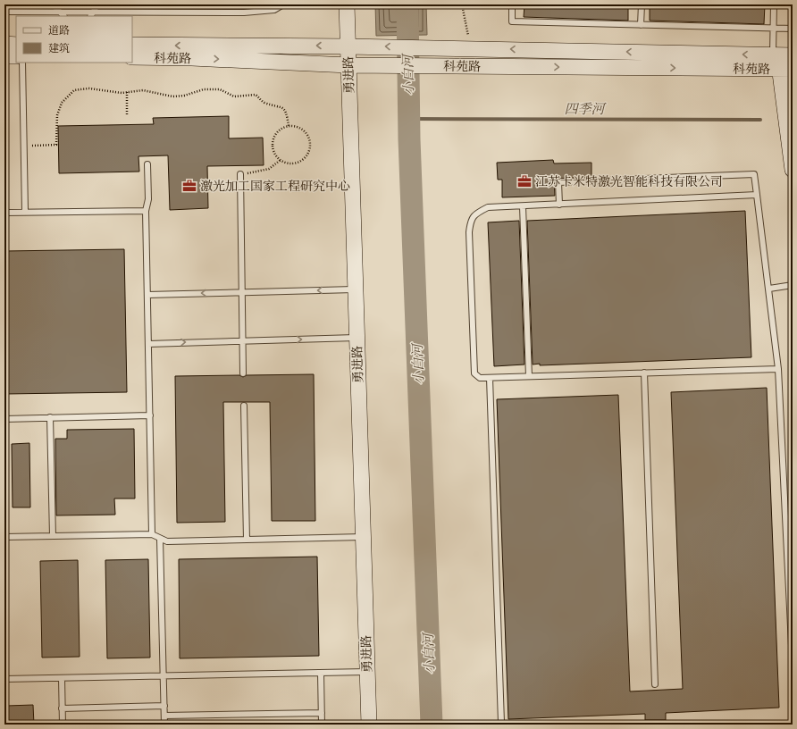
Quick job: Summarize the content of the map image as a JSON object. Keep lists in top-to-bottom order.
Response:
{
  "streets": {
    "street": ["科苑路", "勇进路"]
  },
  "crossings": [
    ["科苑路", "勇进路"]
  ],
  "water": ["小白河", "四季河"],
  "places": {
    "office": ["江苏卡米特激光智能科技有限公司", "激光加工国家工程研究中心"]
  },
  "legend": ["道路", "建筑"]
}
